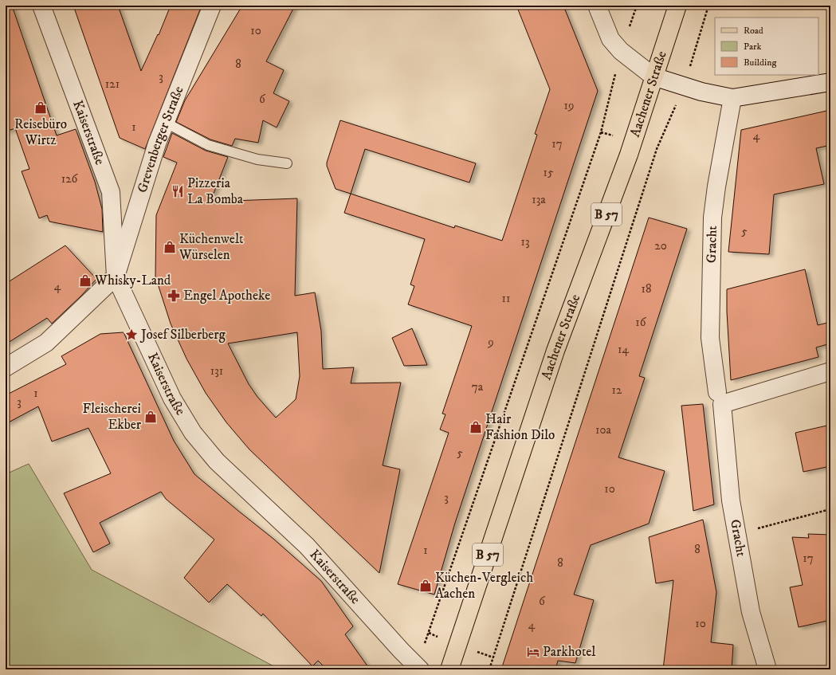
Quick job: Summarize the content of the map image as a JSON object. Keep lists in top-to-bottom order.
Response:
{
  "streets": {
    "main road": ["Aachener Straße", "B 57"],
    "street": ["Kaiserstraße", "Grevenberger Straße", "Gracht"]
  },
  "crossings": [
    ["Kaiserstraße", "Grevenberger Straße"]
  ],
  "places": {
    "shop": [
      "Reisebüro Wirtz",
      "Küchenwelt Würselen",
      "Whisky-Land",
      "Fleischerei Ekber",
      "Hair Fashion Dilo",
      "Küchen-Vergleich Aachen"
    ],
    "restaurant": ["Pizzeria La Bomba"],
    "pharmacy": ["Engel Apotheke"],
    "place": ["Josef Silberberg"],
    "hotel": ["Parkhotel"]
  },
  "house_numbers": [
    "10",
    "8",
    "3",
    "121",
    "6",
    "19",
    "1",
    "4",
    "17",
    "15",
    "126",
    "13a",
    "5",
    "13",
    "20",
    "4",
    "18",
    "11",
    "16",
    "9",
    "14",
    "131",
    "7a",
    "12",
    "1",
    "3",
    "10a",
    "5",
    "10",
    "3",
    "8",
    "1",
    "17",
    "8",
    "6",
    "10",
    "4"
  ],
  "legend": ["Road", "Park", "Building"]
}
